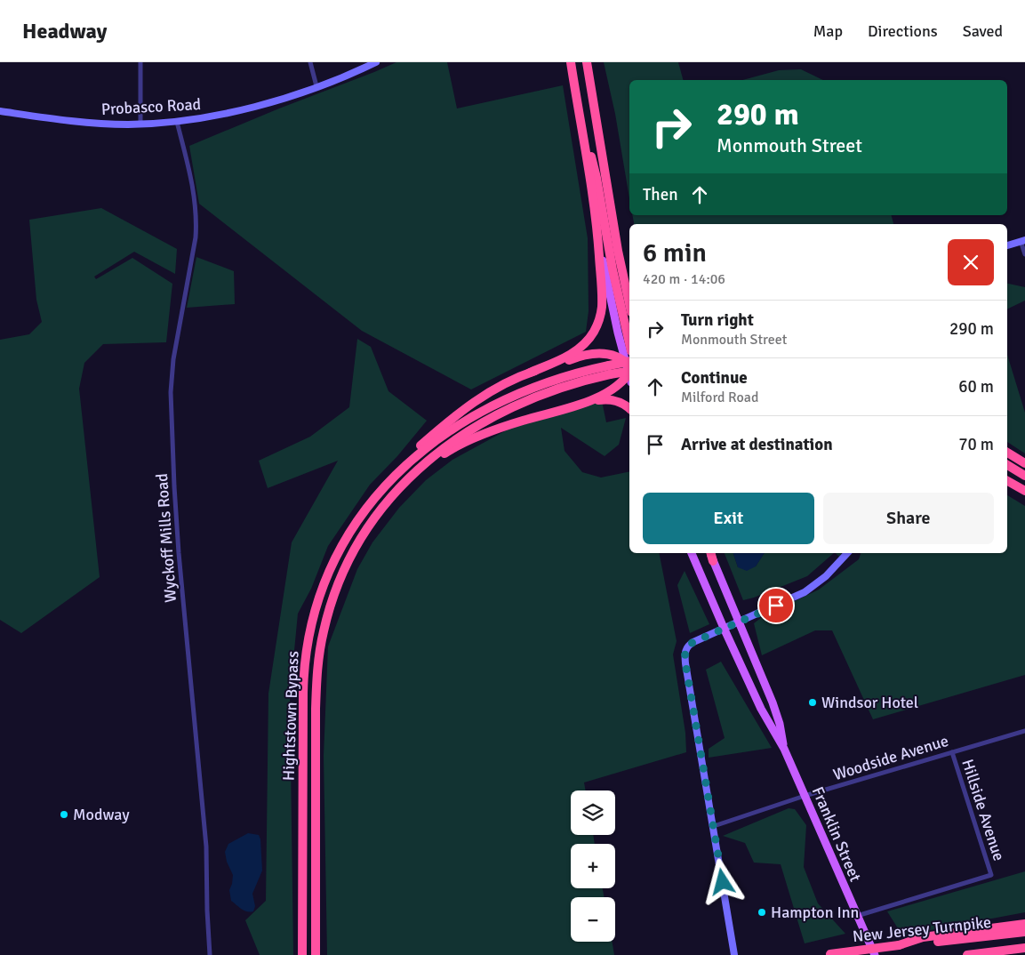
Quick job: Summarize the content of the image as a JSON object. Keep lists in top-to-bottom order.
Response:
{
  "streets": {
    "highway": ["Hightstown Bypass", "New Jersey Turnpike"],
    "main road": ["Franklin Street"],
    "street": [
      "Probasco Road",
      "Wyckoff Mills Road",
      "Woodside Avenue",
      "Hillside Avenue"
    ]
  },
  "crossings": [
    ["Probasco Road", "Wyckoff Mills Road"],
    ["Woodside Avenue", "Hillside Avenue"],
    ["Woodside Avenue", "Franklin Street"],
    ["Hillside Avenue", "Franklin Street"]
  ],
  "places": ["Windsor Hotel", "Modway", "Hampton Inn"],
  "page": {
    "header": "Headway",
    "nav": ["Map", "Directions", "Saved"],
    "turn": ["290 m", "Monmouth Street"],
    "then": "Then",
    "heading": ["6 min", "420 m · 14:06"],
    "list": [
      {
        "name": "Turn right",
        "note": "Monmouth Street",
        "value": "290 m"
      },
      {
        "name": "Continue",
        "note": "Milford Road",
        "value": "60 m"
      },
      {
        "name": "Arrive at destination",
        "value": "70 m"
      }
    ],
    "buttons": ["Exit", "Share"],
    "map_buttons": ["+", "−"]
  }
}
